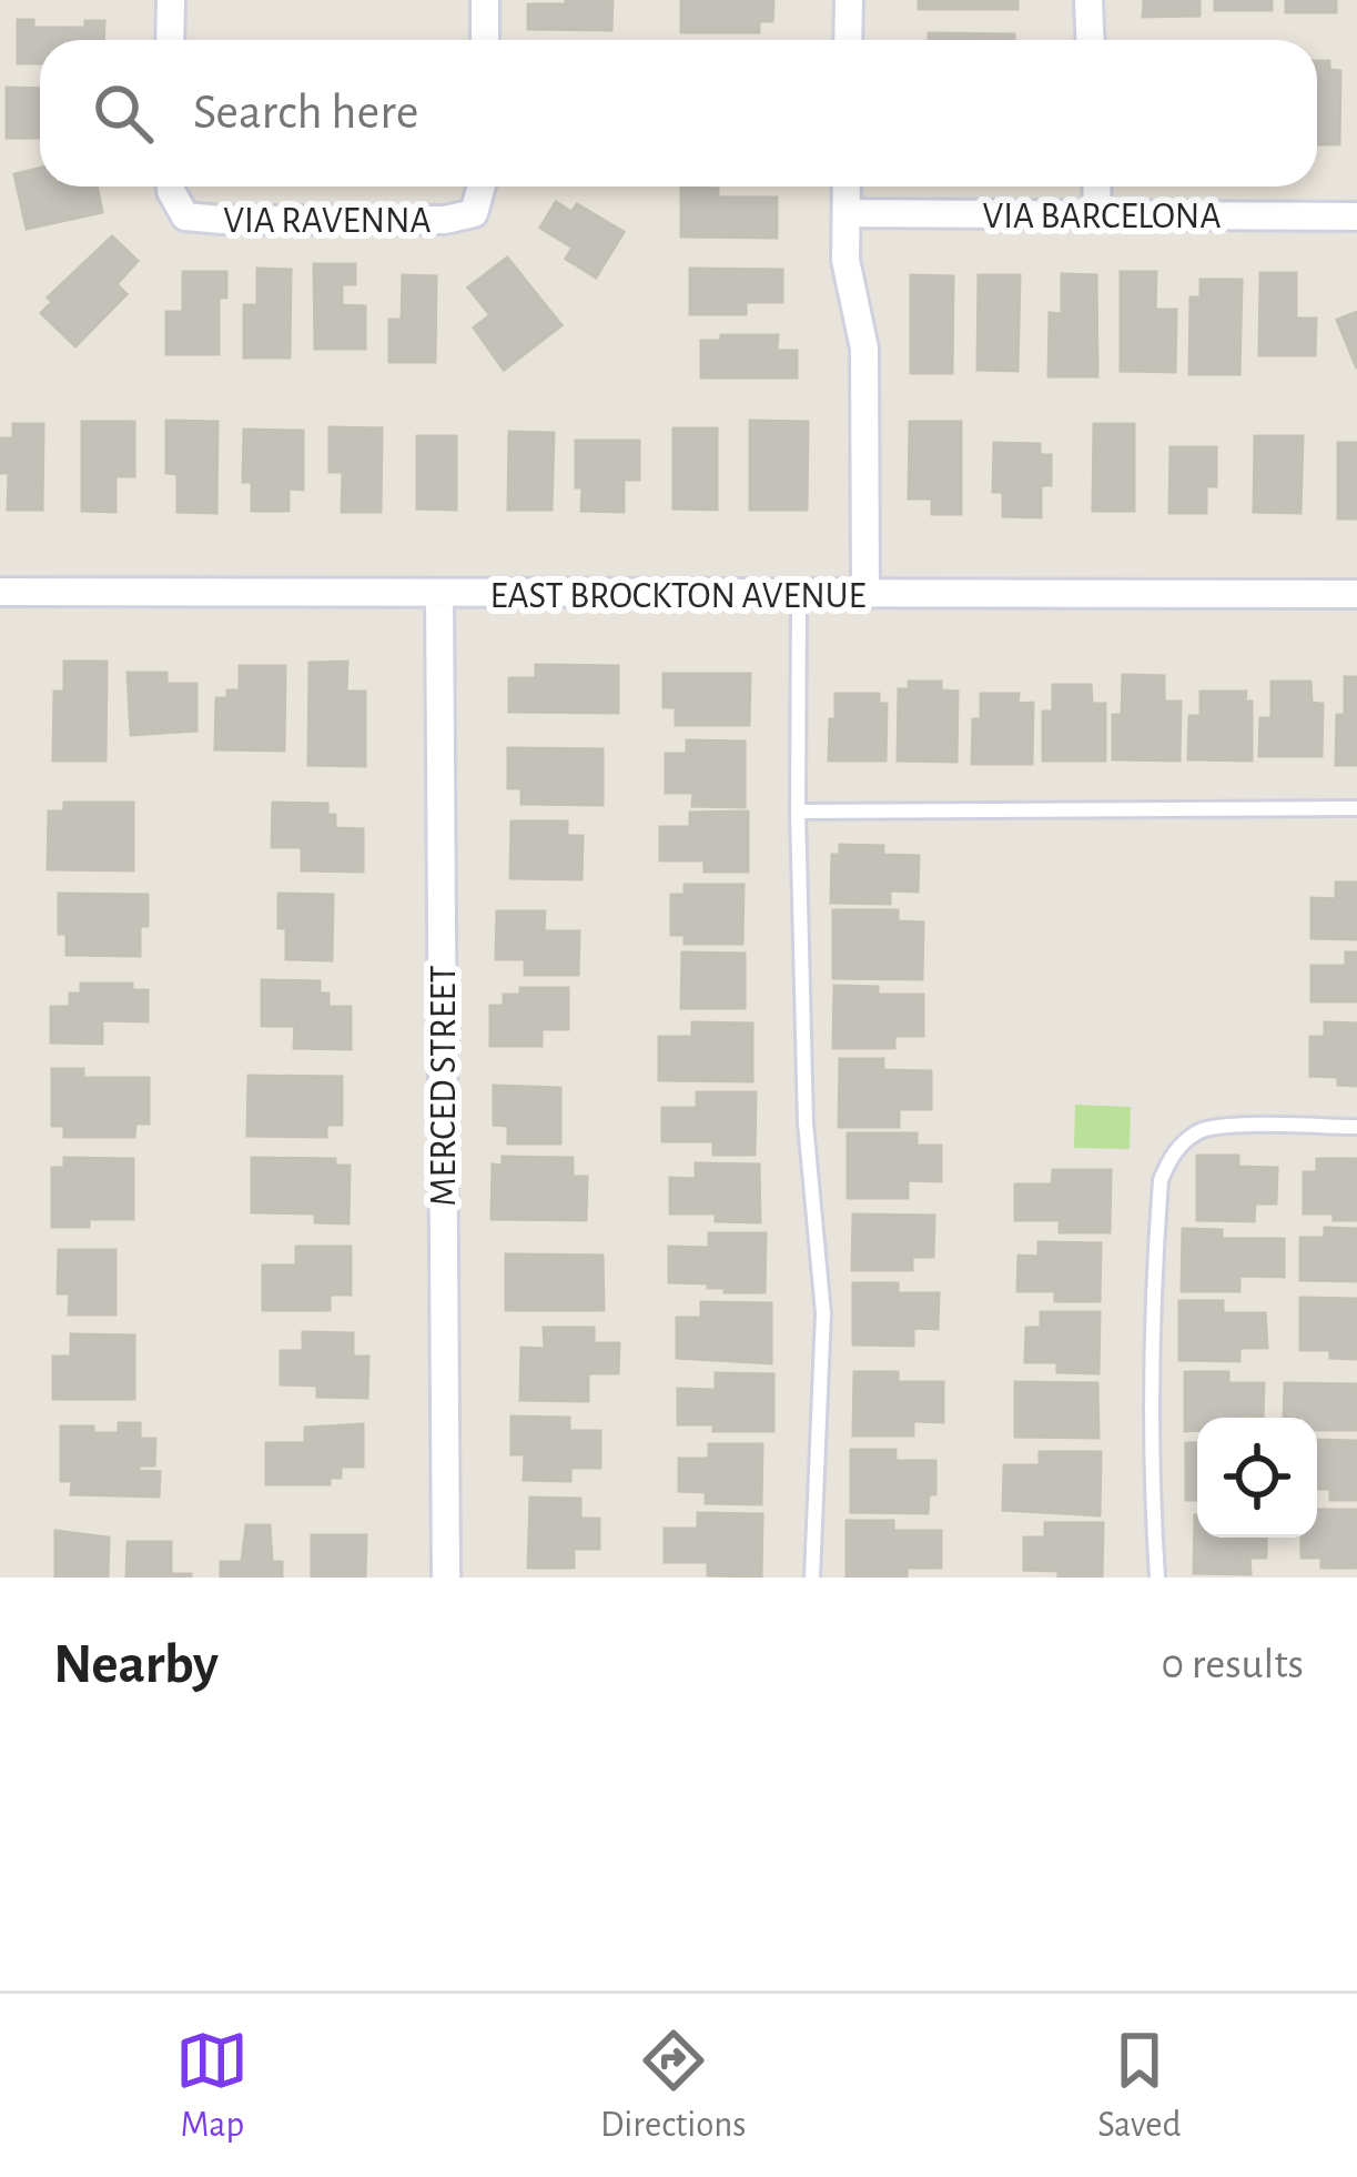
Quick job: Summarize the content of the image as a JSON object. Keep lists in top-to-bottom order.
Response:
{
  "streets": {
    "street": [
      "VIA BARCELONA",
      "VIA RAVENNA",
      "EAST BROCKTON AVENUE",
      "MERCED STREET"
    ]
  },
  "crossings": [
    ["EAST BROCKTON AVENUE", "MERCED STREET"]
  ],
  "page": {
    "search": "Search here",
    "heading": ["Nearby", "0 results"],
    "nav": ["Map", "Directions", "Saved"]
  }
}
